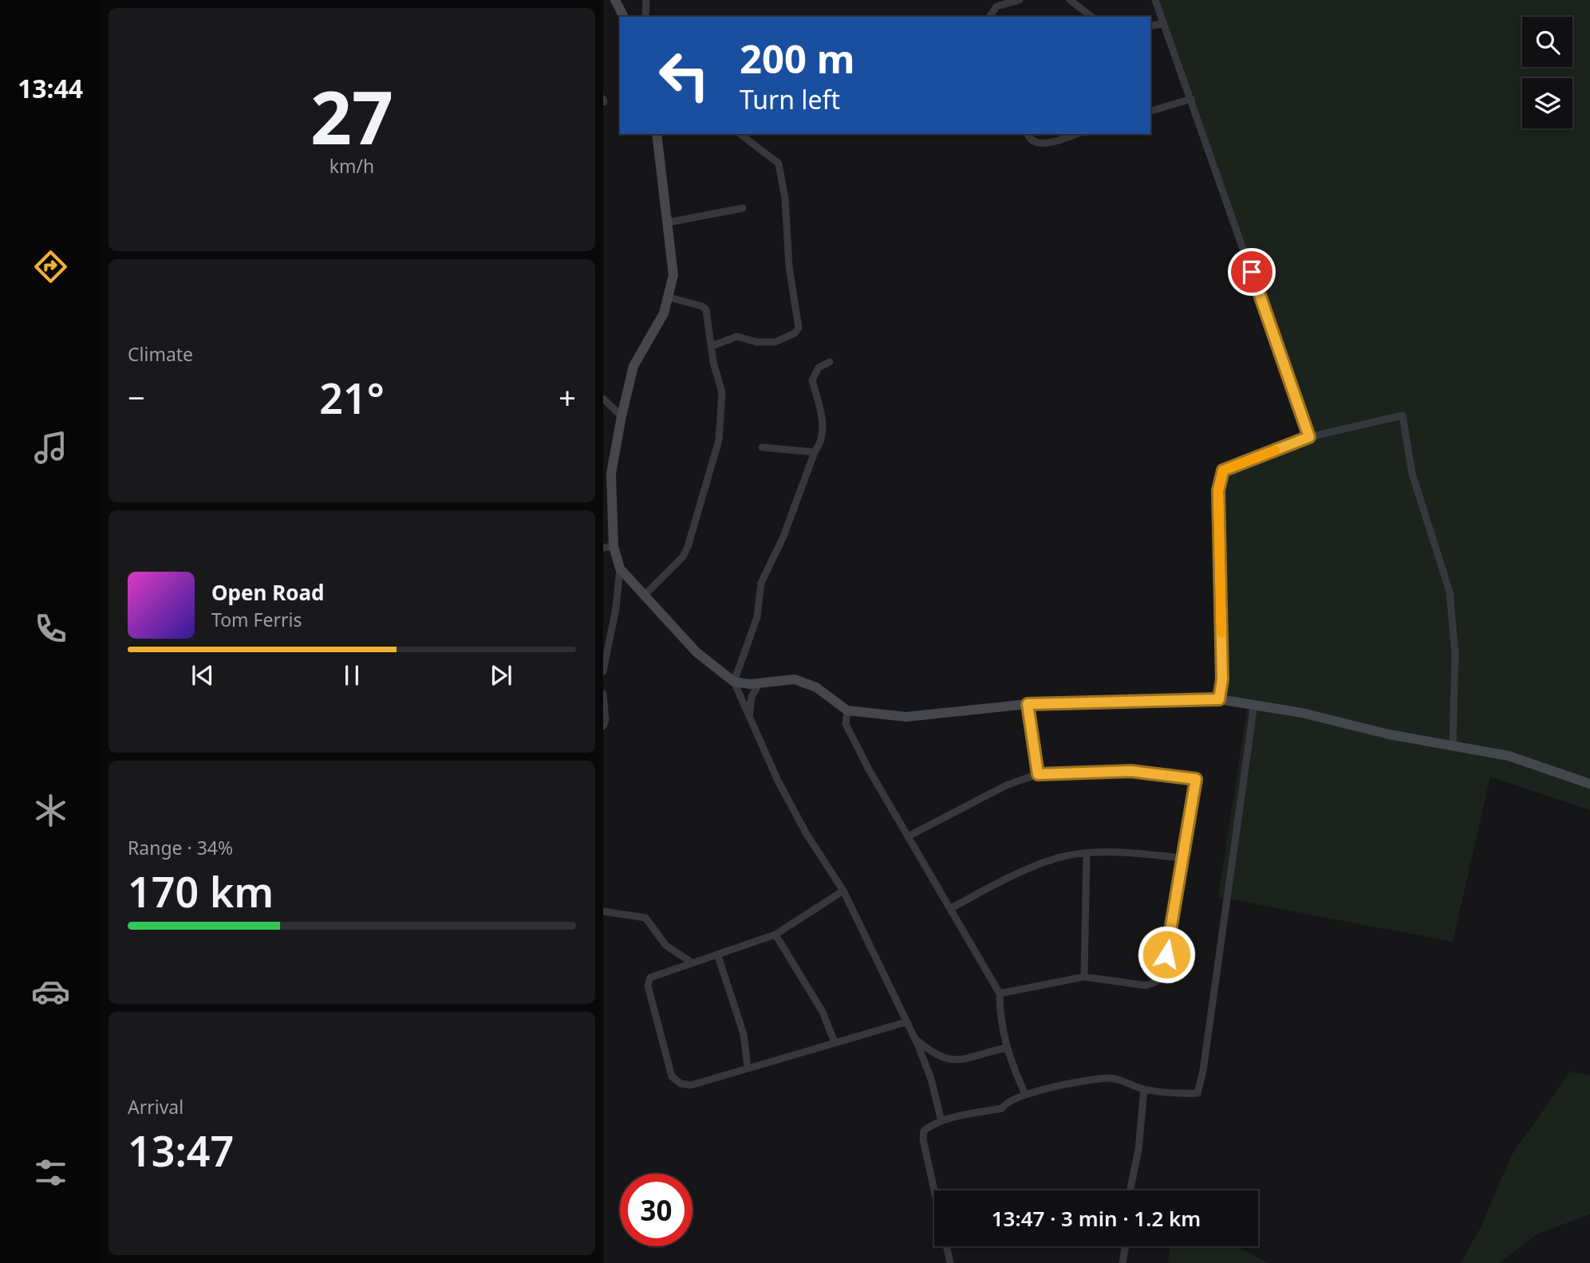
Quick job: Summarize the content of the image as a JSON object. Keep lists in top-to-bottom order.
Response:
{
  "page": {
    "tabs": "13:44",
    "tile": [
      ["27", "km/h"],
      "Climate",
      ["Range · 34%", "170 km"],
      ["Arrival", "13:47"]
    ],
    "turn": ["200 m", "Turn left"],
    "heat": ["−", "21°", "+"],
    "song": ["Open Road", "Tom Ferris"],
    "limit": "30",
    "trip": "13:47 · 3 min · 1.2 km"
  }
}
